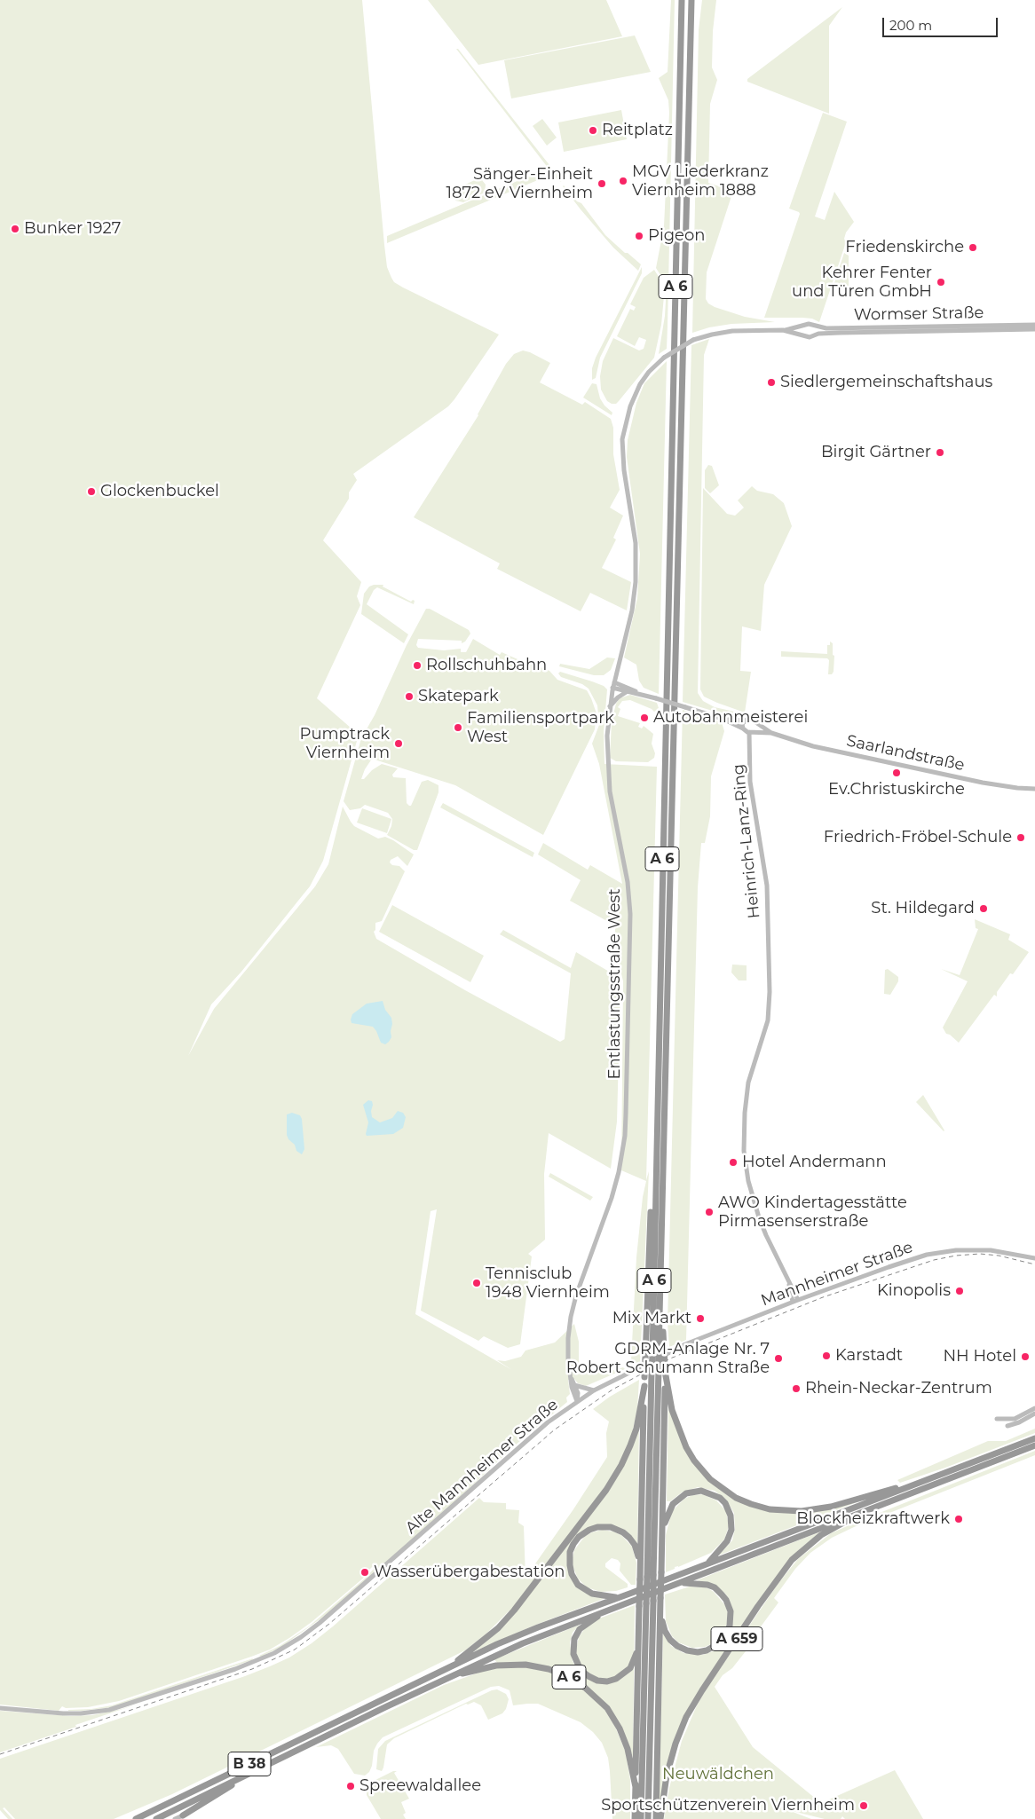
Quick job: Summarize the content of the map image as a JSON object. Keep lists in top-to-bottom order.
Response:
{
  "streets": {
    "highway": ["A 6", "A 659", "B 38"],
    "main road": [
      "Wormser Straße",
      "Saarlandstraße",
      "Heinrich-Lanz-Ring",
      "Entlastungsstraße West",
      "Mannheimer Straße",
      "Alte Mannheimer Straße"
    ]
  },
  "crossings": [
    ["A 6", "Mannheimer Straße"],
    ["A 6", "Alte Mannheimer Straße"],
    ["A 6", "A 659"],
    ["Wormser Straße", "Entlastungsstraße West"],
    ["Saarlandstraße", "Heinrich-Lanz-Ring"],
    ["Heinrich-Lanz-Ring", "Mannheimer Straße"],
    ["Entlastungsstraße West", "Alte Mannheimer Straße"],
    ["Mannheimer Straße", "Alte Mannheimer Straße"],
    ["A 659", "B 38"]
  ],
  "parks": ["Neuwäldchen"],
  "places": [
    "Reitplatz",
    "MGV Liederkranz Viernheim 1888",
    "Sänger-Einheit 1872 eV Viernheim",
    "Bunker 1927",
    "Pigeon",
    "Friedenskirche",
    "Kehrer Fenter und Türen GmbH",
    "Siedlergemeinschaftshaus",
    "Birgit Gärtner",
    "Glockenbuckel",
    "Rollschuhbahn",
    "Skatepark",
    "Autobahnmeisterei",
    "Familiensportpark West",
    "Pumptrack Viernheim",
    "Ev.Christuskirche",
    "Friedrich-Fröbel-Schule",
    "St. Hildegard",
    "Hotel Andermann",
    "AWO Kindertagesstätte Pirmasenserstraße",
    "Tennisclub 1948 Viernheim",
    "Kinopolis",
    "Mix Markt",
    "Karstadt",
    "NH Hotel",
    "GDRM-Anlage Nr. 7 Robert Schumann Straße",
    "Rhein-Neckar-Zentrum",
    "Blockheizkraftwerk",
    "Wasserübergabestation",
    "Spreewaldallee",
    "Sportschützenverein Viernheim"
  ],
  "scale_bar": "200 m"
}
